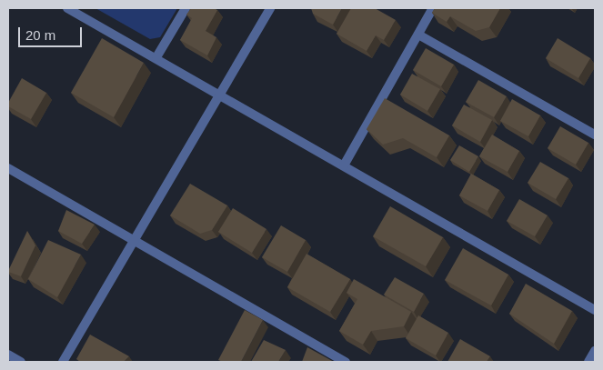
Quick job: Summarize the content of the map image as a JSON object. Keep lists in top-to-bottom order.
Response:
{
  "scale_bar": "20 m"
}
